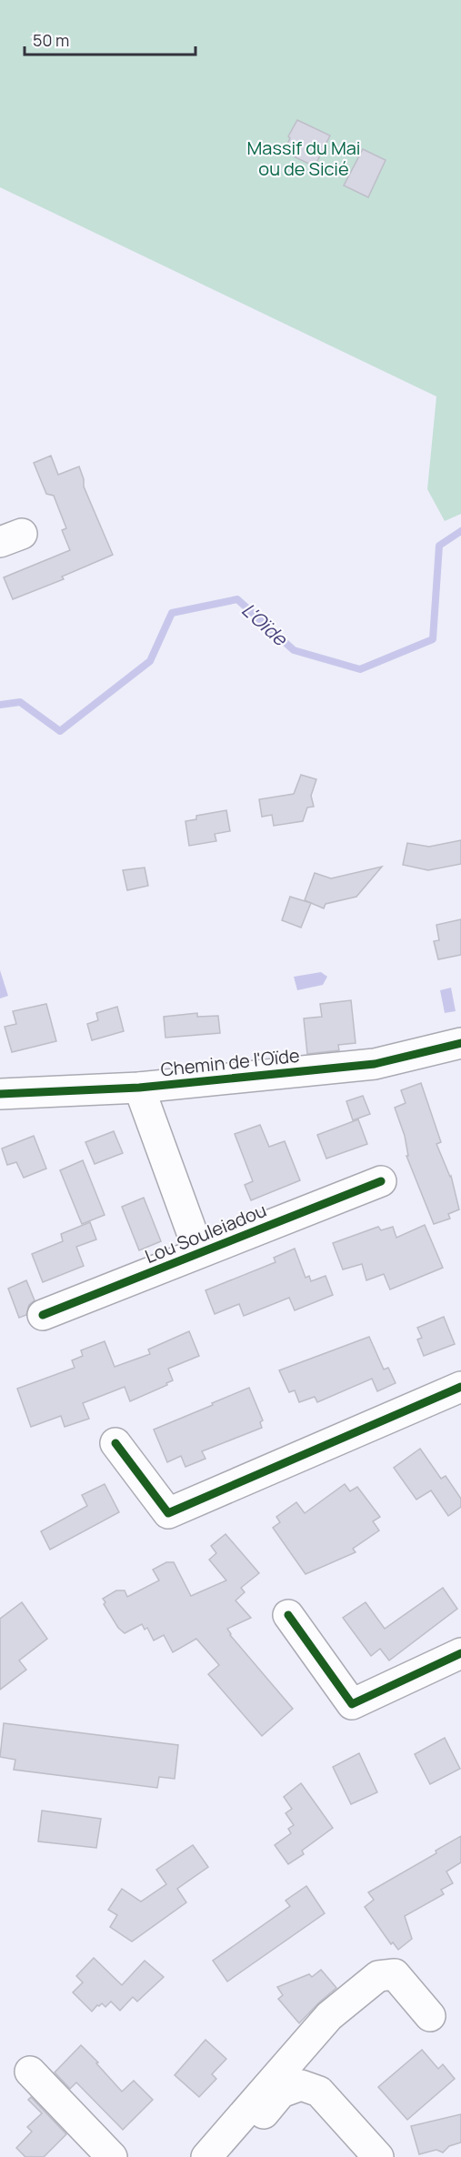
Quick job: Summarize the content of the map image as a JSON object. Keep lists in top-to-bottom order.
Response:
{
  "streets": {
    "street": ["Chemin de l'Oïde", "Lou Souleiadou"]
  },
  "crossings": [
    ["Chemin de l'Oïde", "Lou Souleiadou"]
  ],
  "water": ["L'Oïde"],
  "parks": ["Massif du Mai ou de Sicié"],
  "scale_bar": "50 m"
}
